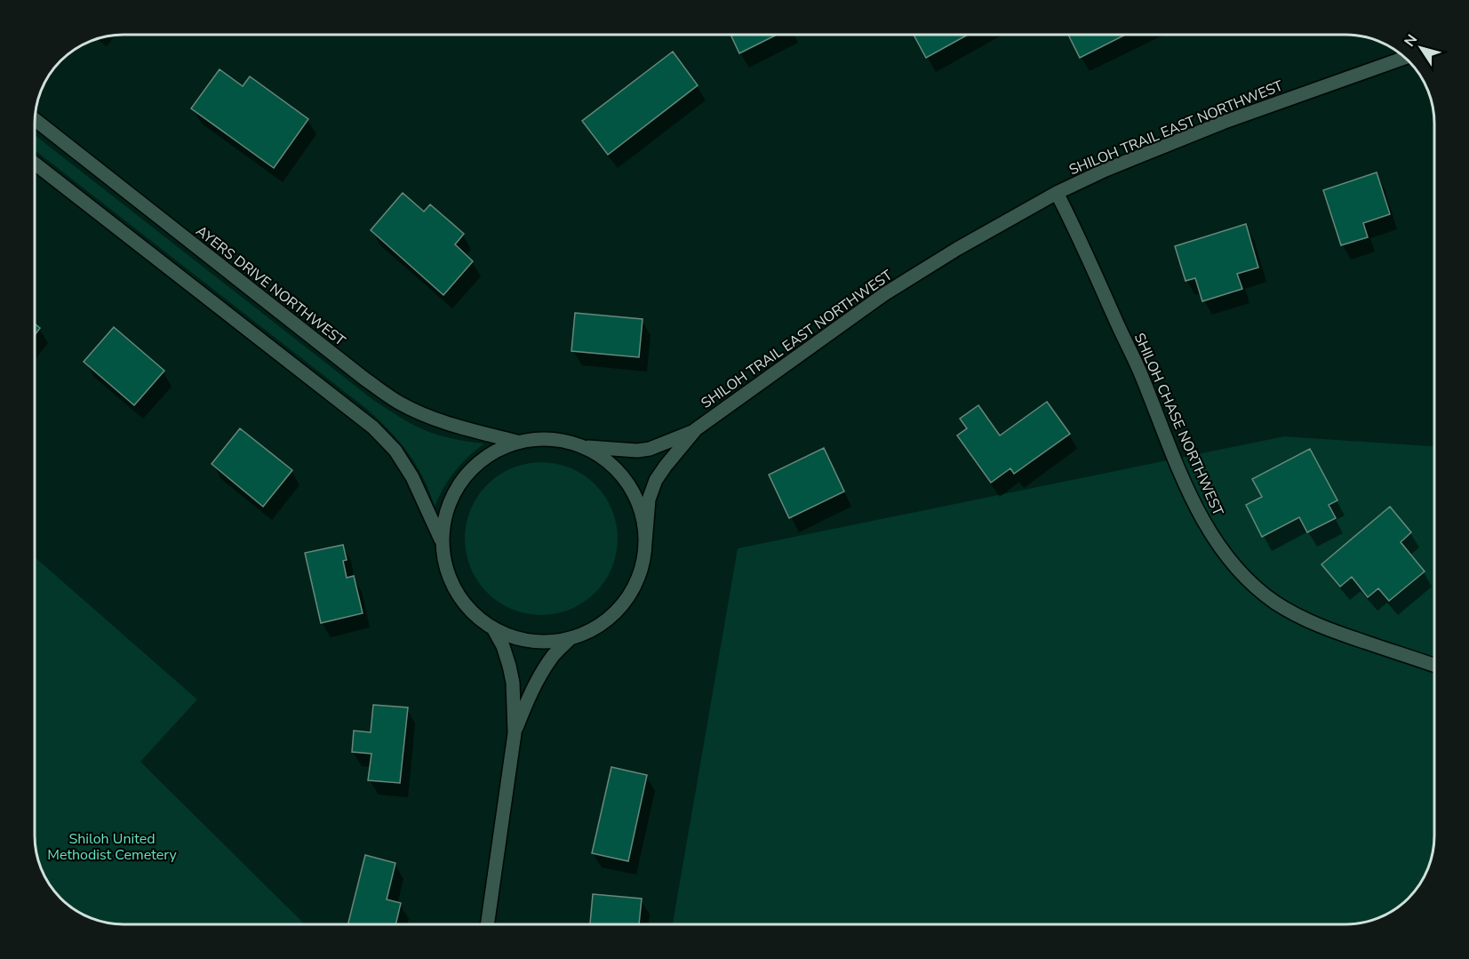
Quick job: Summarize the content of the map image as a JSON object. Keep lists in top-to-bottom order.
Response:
{
  "streets": {
    "street": ["SHILOH TRAIL EAST NORTHWEST", "AYERS DRIVE NORTHWEST", "SHILOH CHASE NORTHWEST"]
  },
  "crossings": [
    ["SHILOH TRAIL EAST NORTHWEST", "SHILOH CHASE NORTHWEST"]
  ],
  "parks": ["Shiloh United Methodist Cemetery"],
  "north": "top left"
}
